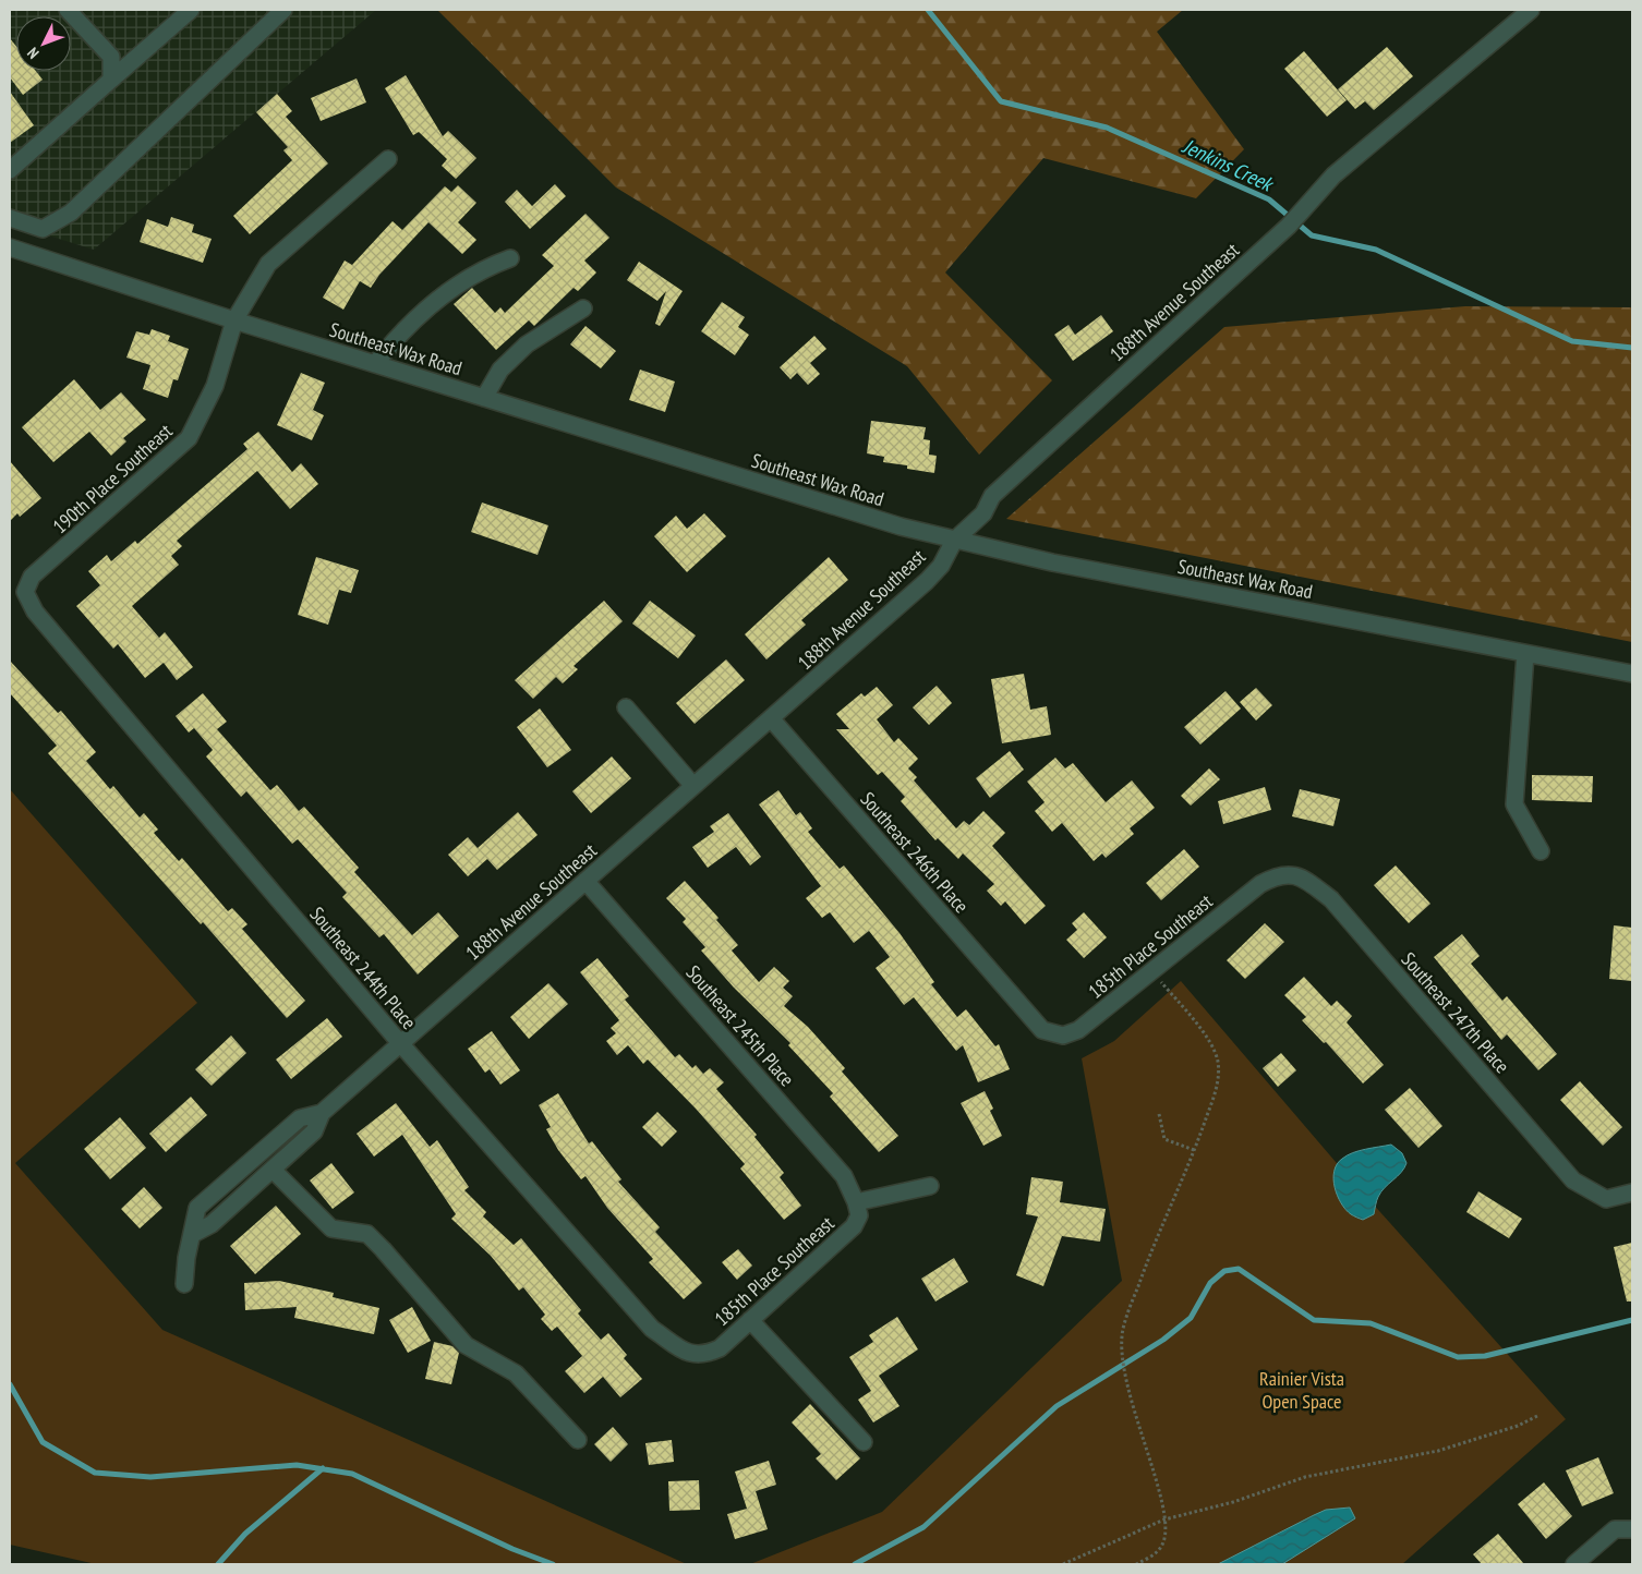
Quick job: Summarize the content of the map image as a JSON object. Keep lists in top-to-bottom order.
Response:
{
  "streets": {
    "street": [
      "188th Avenue Southeast",
      "Southeast Wax Road",
      "190th Place Southeast",
      "Southeast 246th Place",
      "185th Place Southeast",
      "Southeast 244th Place",
      "Southeast 247th Place",
      "Southeast 245th Place"
    ]
  },
  "crossings": [
    ["188th Avenue Southeast", "Southeast Wax Road"],
    ["188th Avenue Southeast", "Southeast 246th Place"],
    ["188th Avenue Southeast", "Southeast 244th Place"],
    ["188th Avenue Southeast", "Southeast 245th Place"],
    ["Southeast Wax Road", "190th Place Southeast"],
    ["190th Place Southeast", "Southeast 244th Place"],
    ["Southeast 246th Place", "185th Place Southeast"],
    ["185th Place Southeast", "Southeast 244th Place"],
    ["185th Place Southeast", "Southeast 247th Place"],
    ["185th Place Southeast", "Southeast 245th Place"]
  ],
  "water": ["Jenkins Creek"],
  "parks": ["Rainier Vista Open Space"],
  "north": "bottom left"
}
